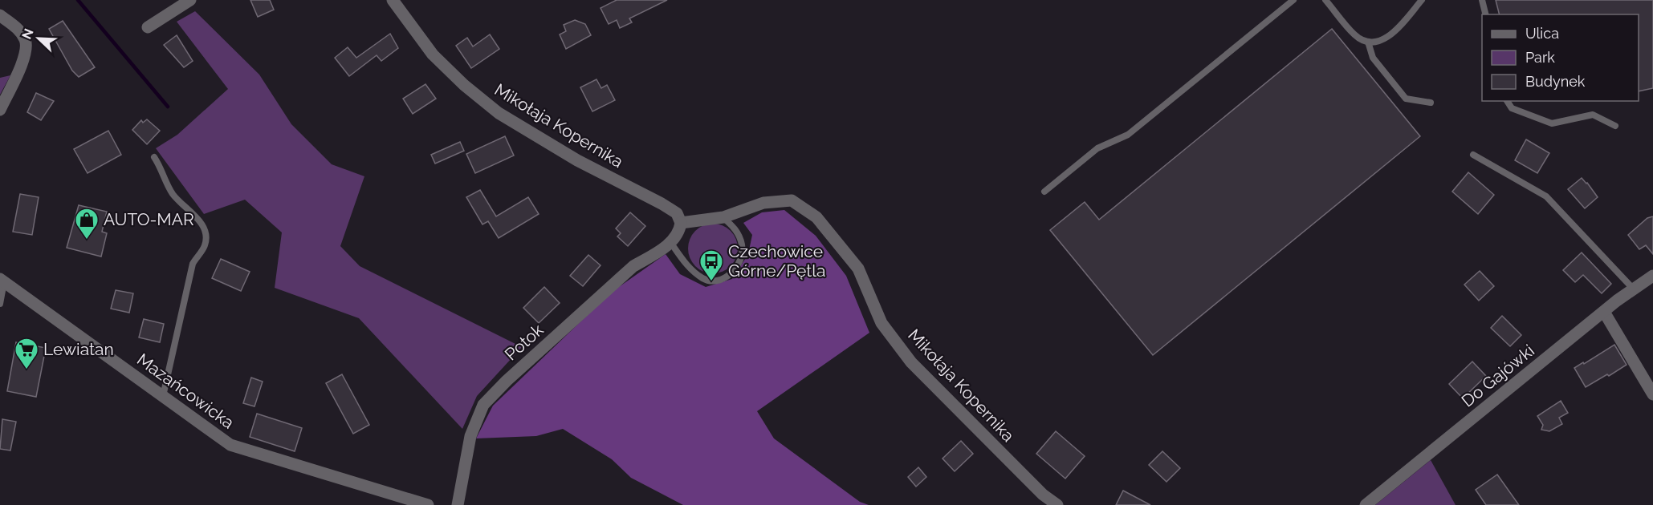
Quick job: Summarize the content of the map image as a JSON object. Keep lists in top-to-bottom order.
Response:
{
  "streets": {
    "street": [
      "Mikołaja Kopernika",
      "Potok",
      "Do Gajówki",
      "Mazańcowicka"
    ]
  },
  "crossings": [
    ["Mikołaja Kopernika", "Potok"]
  ],
  "places": {
    "shop": ["AUTO-MAR"],
    "bus stop": ["Czechowice Górne/Pętla"],
    "supermarket": ["Lewiatan"]
  },
  "legend": ["Ulica", "Park", "Budynek"],
  "north": "top left"
}
